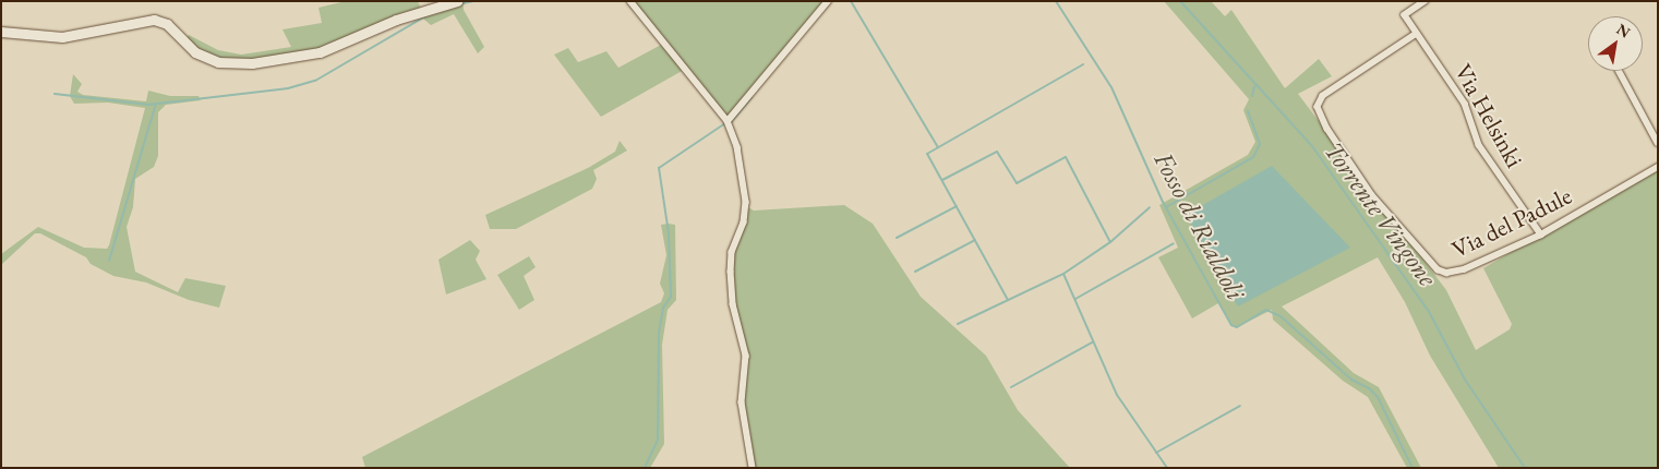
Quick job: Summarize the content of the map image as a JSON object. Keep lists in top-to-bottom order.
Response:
{
  "streets": {
    "street": ["Via Helsinki", "Via del Padule"]
  },
  "crossings": [
    ["Via Helsinki", "Via del Padule"]
  ],
  "water": ["Torrente Vingone", "Fosso di Rialdoli"],
  "north": "top right"
}
